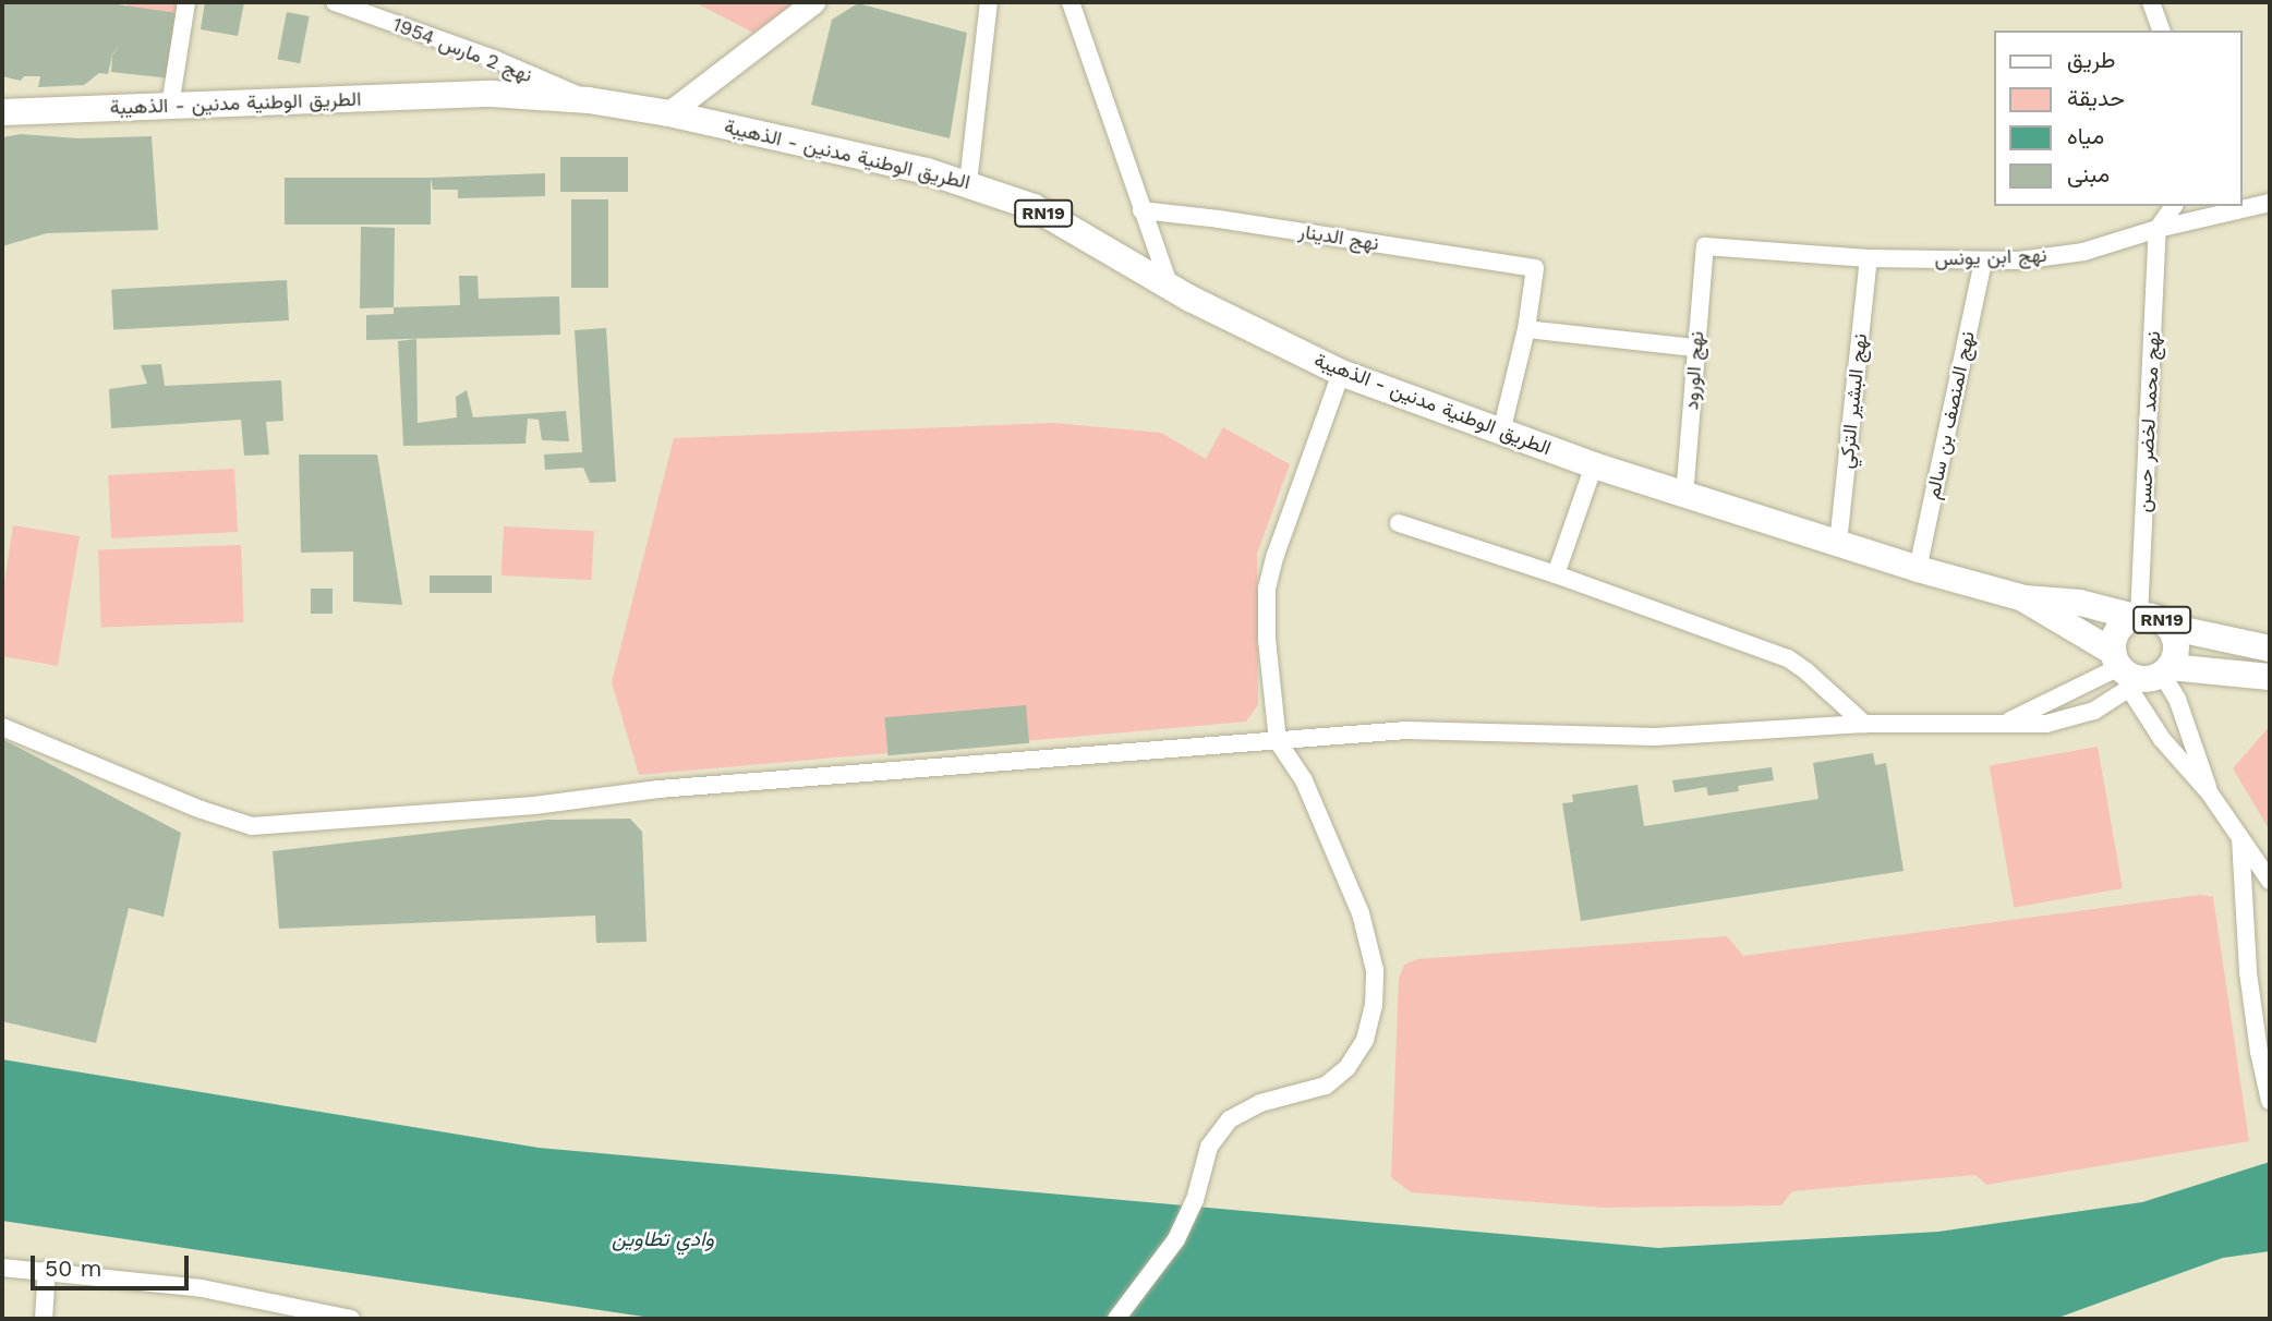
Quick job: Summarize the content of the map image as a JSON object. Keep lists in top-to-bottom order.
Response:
{
  "streets": {
    "main road": ["الطريق الوطنية مدنين - الذهيبة", "RN19"],
    "street": [
      "نهج 2 مارس 1954",
      "نهج الدينار",
      "نهج ابن يونس",
      "نهج الورود",
      "نهج البشير التركي",
      "نهج المنصف بن سالم",
      "نهج محمد لخضر حسن"
    ]
  },
  "crossings": [
    ["نهج 2 مارس 1954", "الطريق الوطنية مدنين - الذهيبة"],
    ["الطريق الوطنية مدنين - الذهيبة", "RN19"],
    ["الطريق الوطنية مدنين - الذهيبة", "نهج الورود"],
    ["الطريق الوطنية مدنين - الذهيبة", "نهج البشير التركي"],
    ["الطريق الوطنية مدنين - الذهيبة", "نهج المنصف بن سالم"],
    ["الطريق الوطنية مدنين - الذهيبة", "نهج محمد لخضر حسن"],
    ["RN19", "نهج محمد لخضر حسن"],
    ["نهج ابن يونس", "نهج الورود"],
    ["نهج ابن يونس", "نهج البشير التركي"],
    ["نهج ابن يونس", "نهج المنصف بن سالم"],
    ["نهج ابن يونس", "نهج محمد لخضر حسن"]
  ],
  "water": ["وادي تطاوين"],
  "legend": [
    "طريق",
    "حديقة",
    "مياه",
    "مبنى"
  ],
  "scale_bar": "50 m"
}
